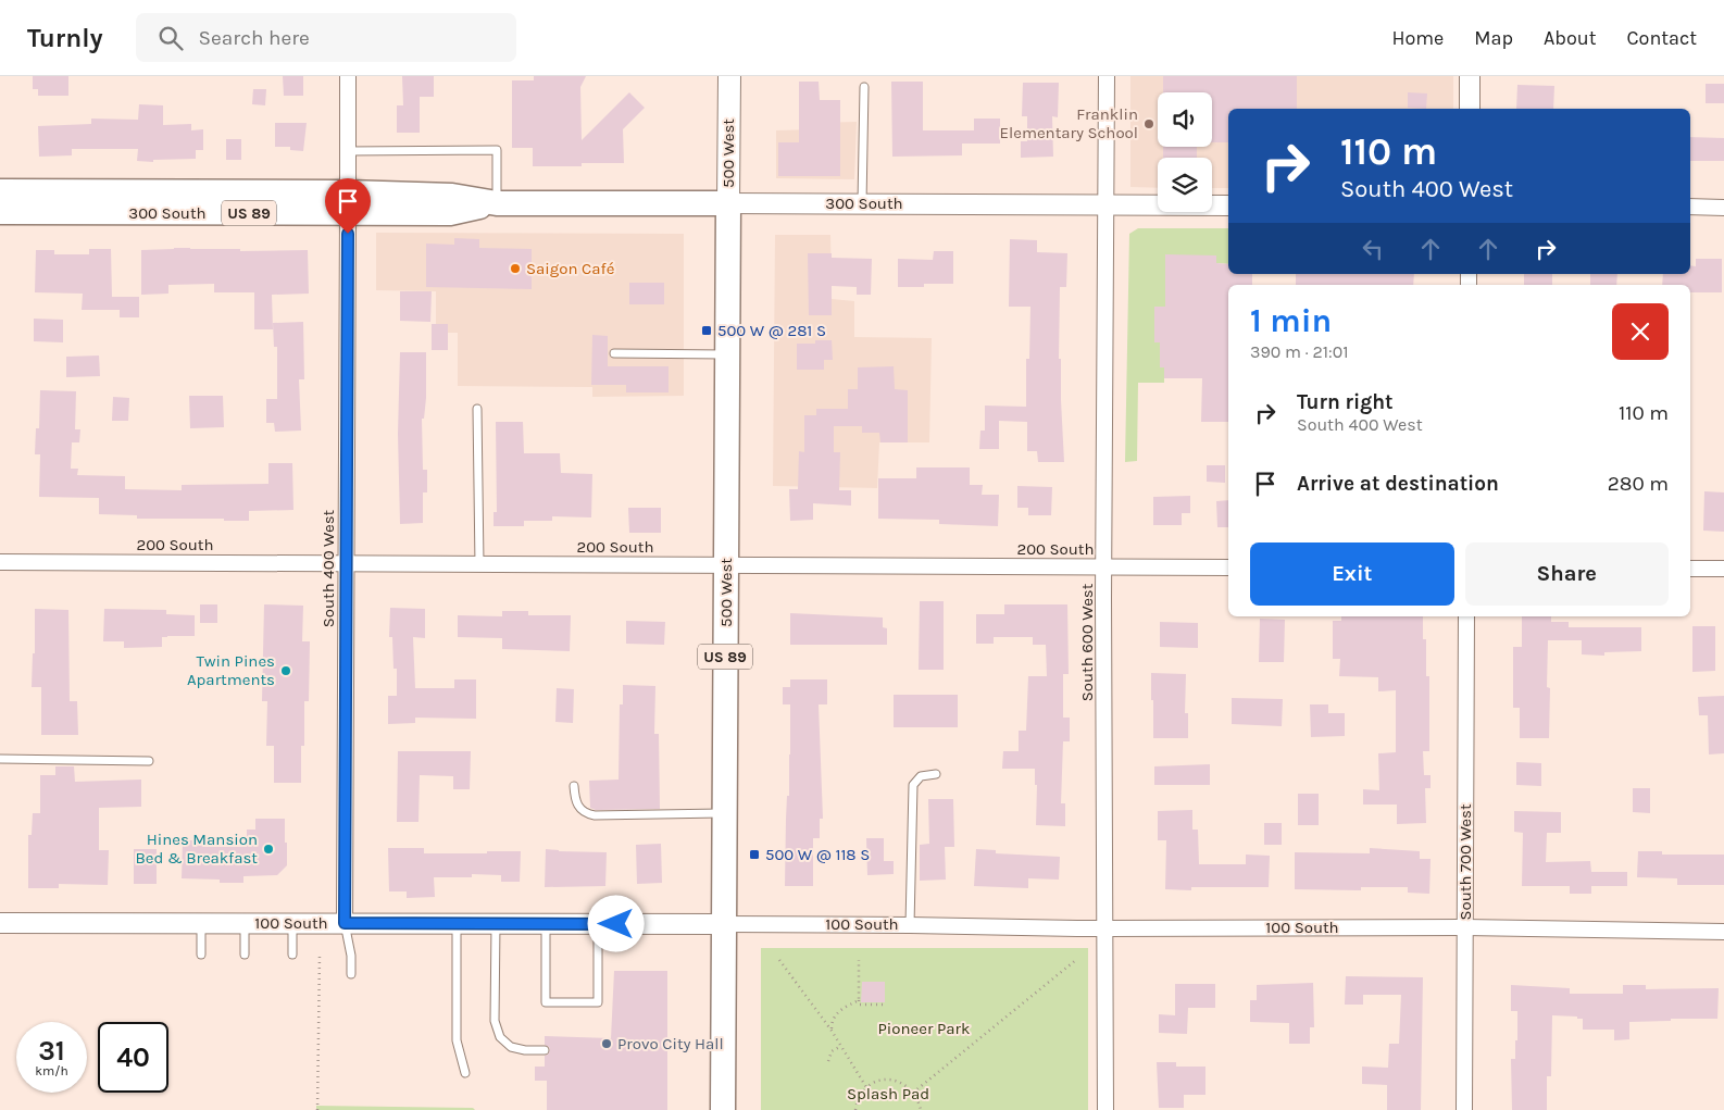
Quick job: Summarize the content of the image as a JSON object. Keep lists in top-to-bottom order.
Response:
{
  "streets": {
    "main road": ["500 West", "300 South", "US 89"],
    "street": [
      "200 South",
      "South 400 West",
      "South 600 West",
      "South 700 West",
      "100 South"
    ]
  },
  "crossings": [
    ["500 West", "300 South"],
    ["500 West", "200 South"],
    ["500 West", "100 South"],
    ["300 South", "South 400 West"],
    ["300 South", "South 600 West"],
    ["200 South", "South 400 West"],
    ["200 South", "South 600 West"],
    ["South 400 West", "100 South"],
    ["South 600 West", "100 South"],
    ["South 700 West", "100 South"]
  ],
  "parks": ["Pioneer Park", "Splash Pad"],
  "places": {
    "other": [
      "Franklin Elementary School",
      "Saigon Café",
      "Twin Pines Apartments",
      "Hines Mansion Bed & Breakfast",
      "Provo City Hall"
    ],
    "transit": ["500 W @ 281 S", "500 W @ 118 S"]
  },
  "page": {
    "header": "Turnly",
    "search": "Search here",
    "nav": [
      "Home",
      "Map",
      "About",
      "Contact"
    ],
    "turn": ["110 m", "South 400 West"],
    "heading": ["1 min", "390 m · 21:01"],
    "list": [
      {
        "name": "Turn right",
        "note": "South 400 West",
        "value": "110 m"
      },
      {
        "name": "Arrive at destination",
        "value": "280 m"
      }
    ],
    "buttons": ["Exit", "Share"],
    "speed": "31 km/h",
    "limit": "40"
  }
}
